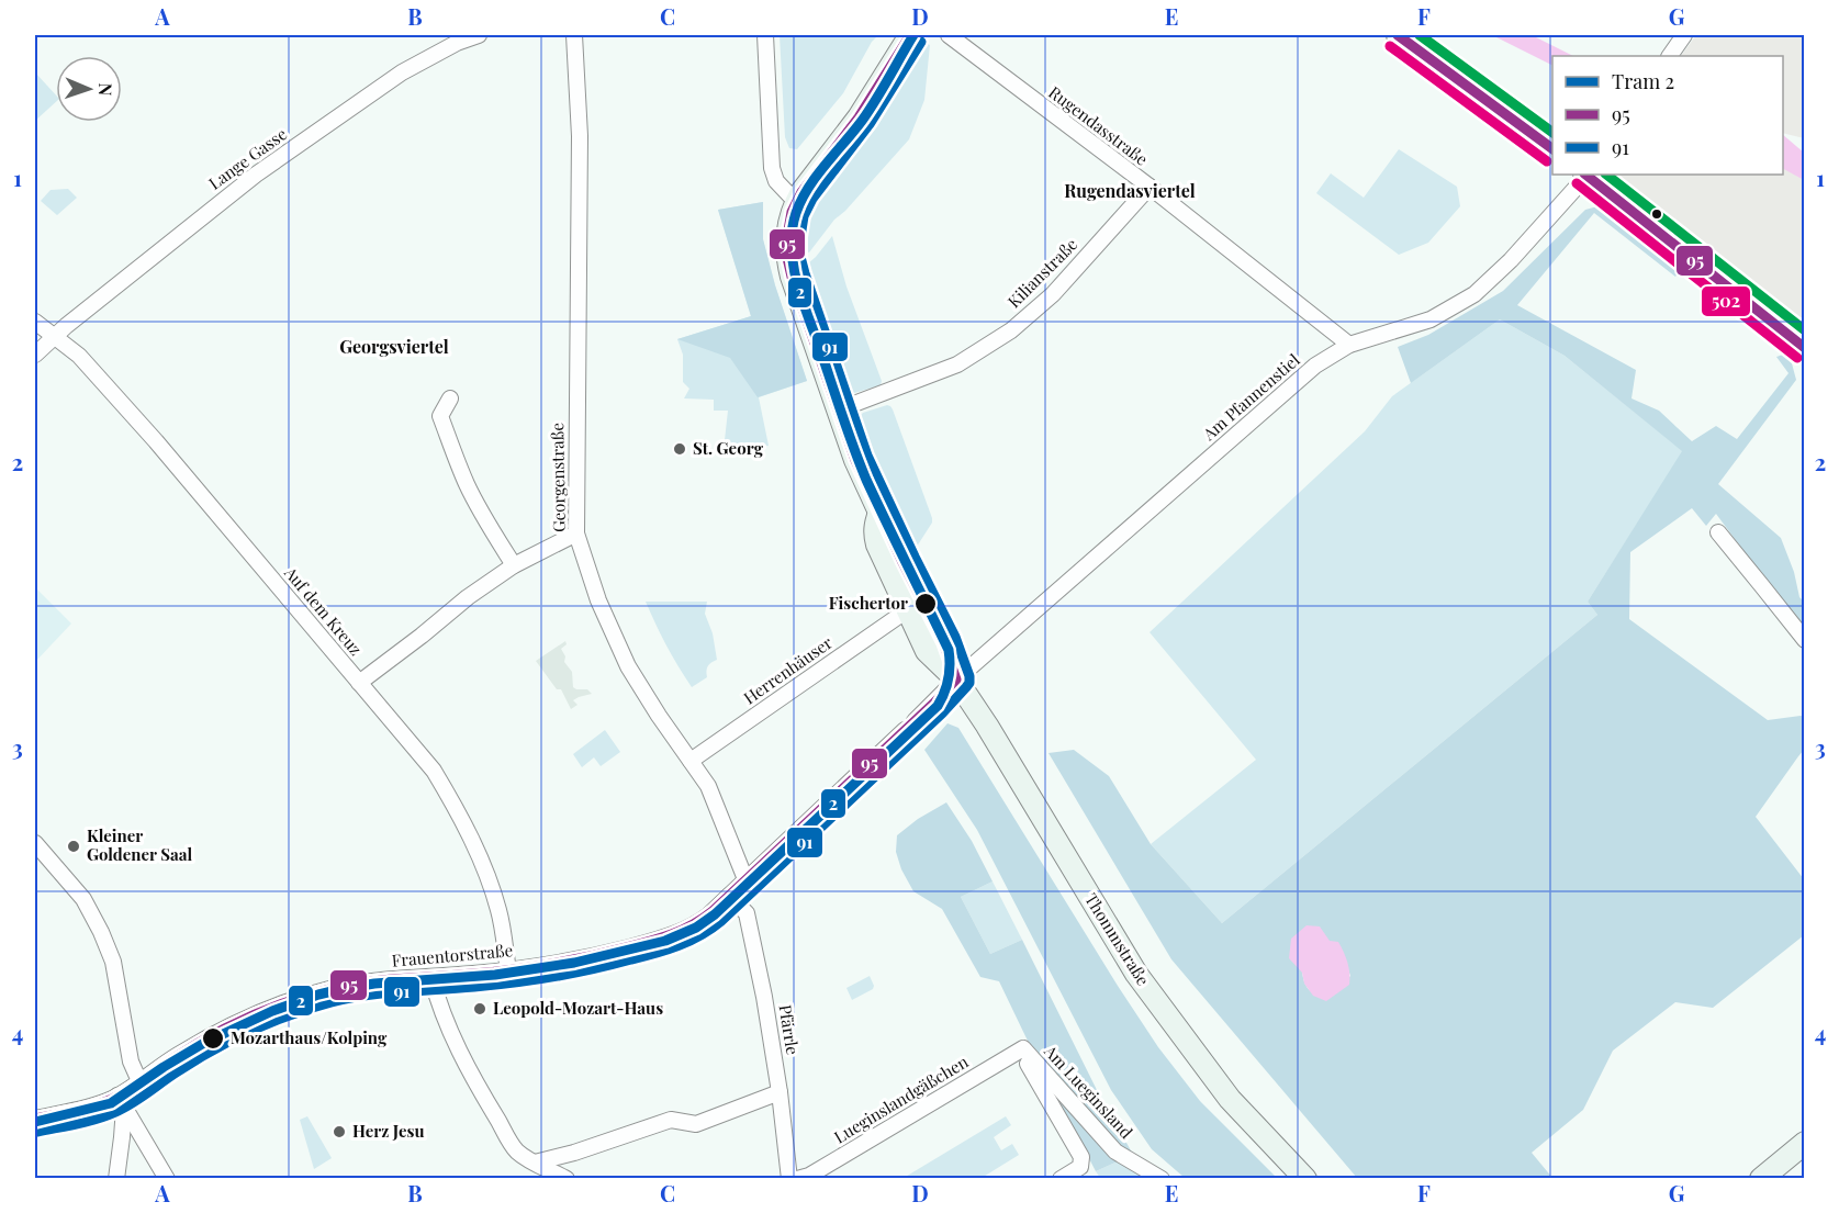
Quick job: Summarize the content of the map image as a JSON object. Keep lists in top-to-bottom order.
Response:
{
  "streets": {
    "street": [
      "Rugendasstraße",
      "Lange Gasse",
      "Kilianstraße",
      "Am Pfannenstiel",
      "Georgenstraße",
      "Auf dem Kreuz",
      "Herrenhäuser",
      "Thommstraße",
      "Frauentorstraße",
      "Pfärrle",
      "Am Lueginsland",
      "Lueginslandgäßchen"
    ]
  },
  "crossings": [
    ["Rugendasstraße", "Kilianstraße"],
    ["Rugendasstraße", "Am Pfannenstiel"],
    ["Lange Gasse", "Auf dem Kreuz"],
    ["Kilianstraße", "Thommstraße"],
    ["Am Pfannenstiel", "Thommstraße"],
    ["Am Pfannenstiel", "Frauentorstraße"],
    ["Georgenstraße", "Herrenhäuser"],
    ["Georgenstraße", "Frauentorstraße"],
    ["Auf dem Kreuz", "Frauentorstraße"],
    ["Herrenhäuser", "Thommstraße"],
    ["Frauentorstraße", "Pfärrle"],
    ["Am Lueginsland", "Lueginslandgäßchen"]
  ],
  "districts": ["Rugendasviertel", "Georgsviertel"],
  "places": [
    "St. Georg",
    "Fischertor",
    "Kleiner Goldener Saal",
    "Leopold-Mozart-Haus",
    "Mozarthaus/Kolping",
    "Herz Jesu"
  ],
  "lines": [
    "tram line 2",
    "transit line 95",
    "transit line 91",
    "transit line 502"
  ],
  "legend": ["Tram 2", "95", "91"],
  "north": "right",
  "grid": {
    "columns": [
      "A",
      "B",
      "C",
      "D",
      "E",
      "F",
      "G"
    ],
    "rows": [
      "1",
      "2",
      "3",
      "4"
    ]
  }
}
